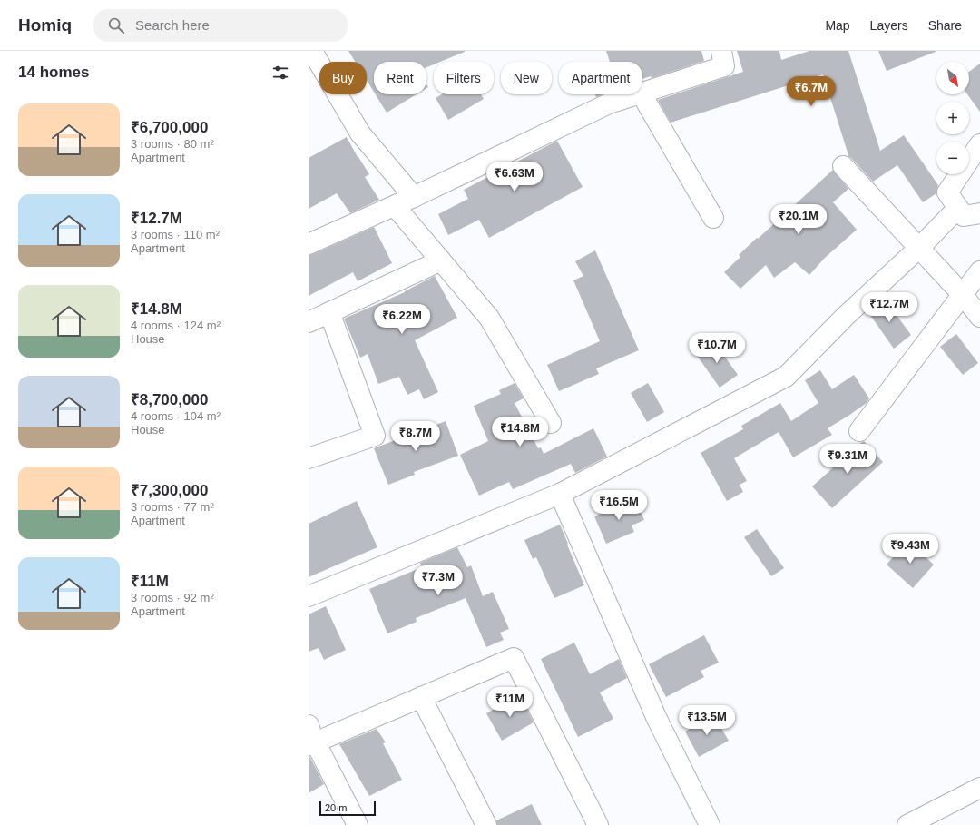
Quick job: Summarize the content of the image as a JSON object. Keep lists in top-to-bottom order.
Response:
{
  "scale_bar": "20 m",
  "north": "bottom right",
  "page": {
    "header": "Homiq",
    "search": "Search here",
    "nav": ["Map", "Layers", "Share"],
    "heading": "14 homes",
    "map_buttons": ["+", "−"],
    "chip": [
      "Buy",
      "Rent",
      "Filters",
      "New",
      "Apartment"
    ],
    "price": [
      "₹6.7M",
      "₹6.63M",
      "₹20.1M",
      "₹12.7M",
      "₹6.22M",
      "₹10.7M",
      "₹14.8M",
      "₹8.7M",
      "₹9.31M",
      "₹16.5M",
      "₹9.43M",
      "₹7.3M",
      "₹11M",
      "₹13.5M"
    ],
    "list": [
      {
        "name": "₹6,700,000",
        "note": "3 rooms · 80 m² · Apartment"
      },
      {
        "name": "₹12.7M",
        "note": "3 rooms · 110 m² · Apartment"
      },
      {
        "name": "₹14.8M",
        "note": "4 rooms · 124 m² · House"
      },
      {
        "name": "₹8,700,000",
        "note": "4 rooms · 104 m² · House"
      },
      {
        "name": "₹7,300,000",
        "note": "3 rooms · 77 m² · Apartment"
      },
      {
        "name": "₹11M",
        "note": "3 rooms · 92 m² · Apartment"
      }
    ],
    "scale": "20 m"
  }
}
